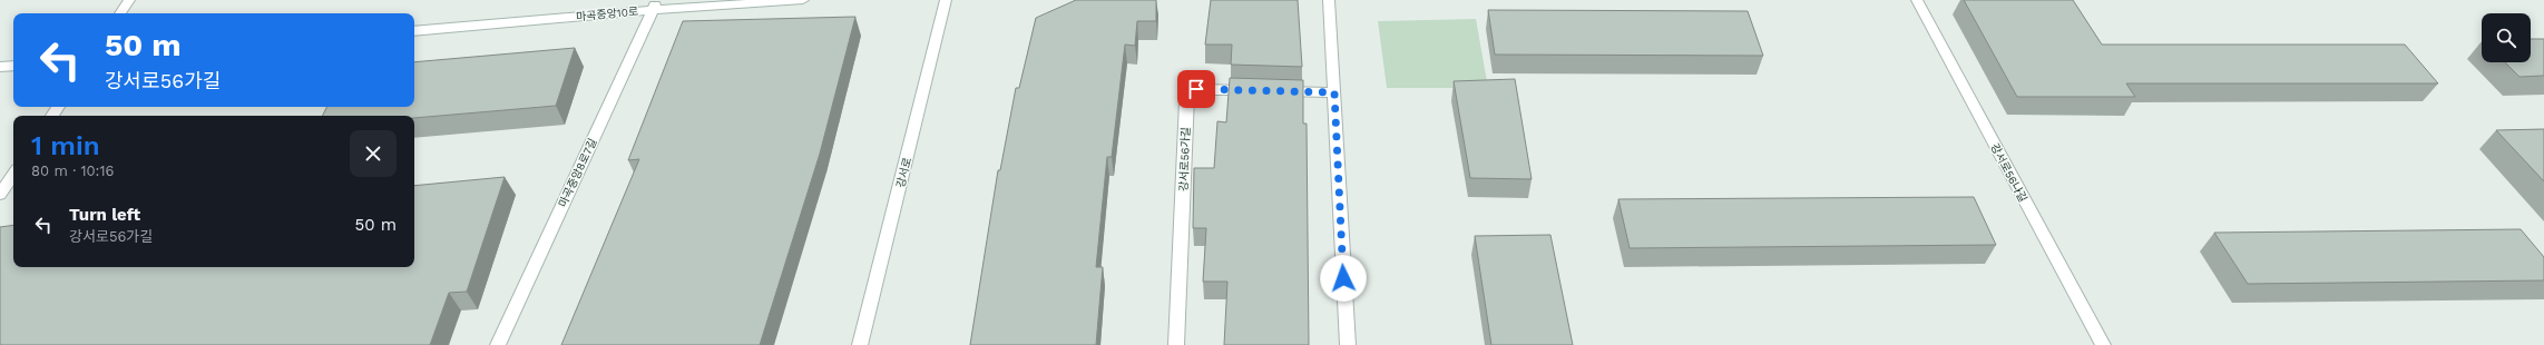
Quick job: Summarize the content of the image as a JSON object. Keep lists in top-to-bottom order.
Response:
{
  "streets": {
    "street": [
      "마곡중앙10로",
      "강서로56가길",
      "마곡중앙8로7길",
      "강서로",
      "강서로56나길"
    ]
  },
  "crossings": [
    ["마곡중앙10로", "마곡중앙8로7길"]
  ],
  "page": {
    "turn": ["50 m", "강서로56가길"],
    "heading": ["1 min", "80 m · 10:16"],
    "list": [
      {
        "name": "Turn left",
        "note": "강서로56가길",
        "value": "50 m"
      }
    ]
  }
}
